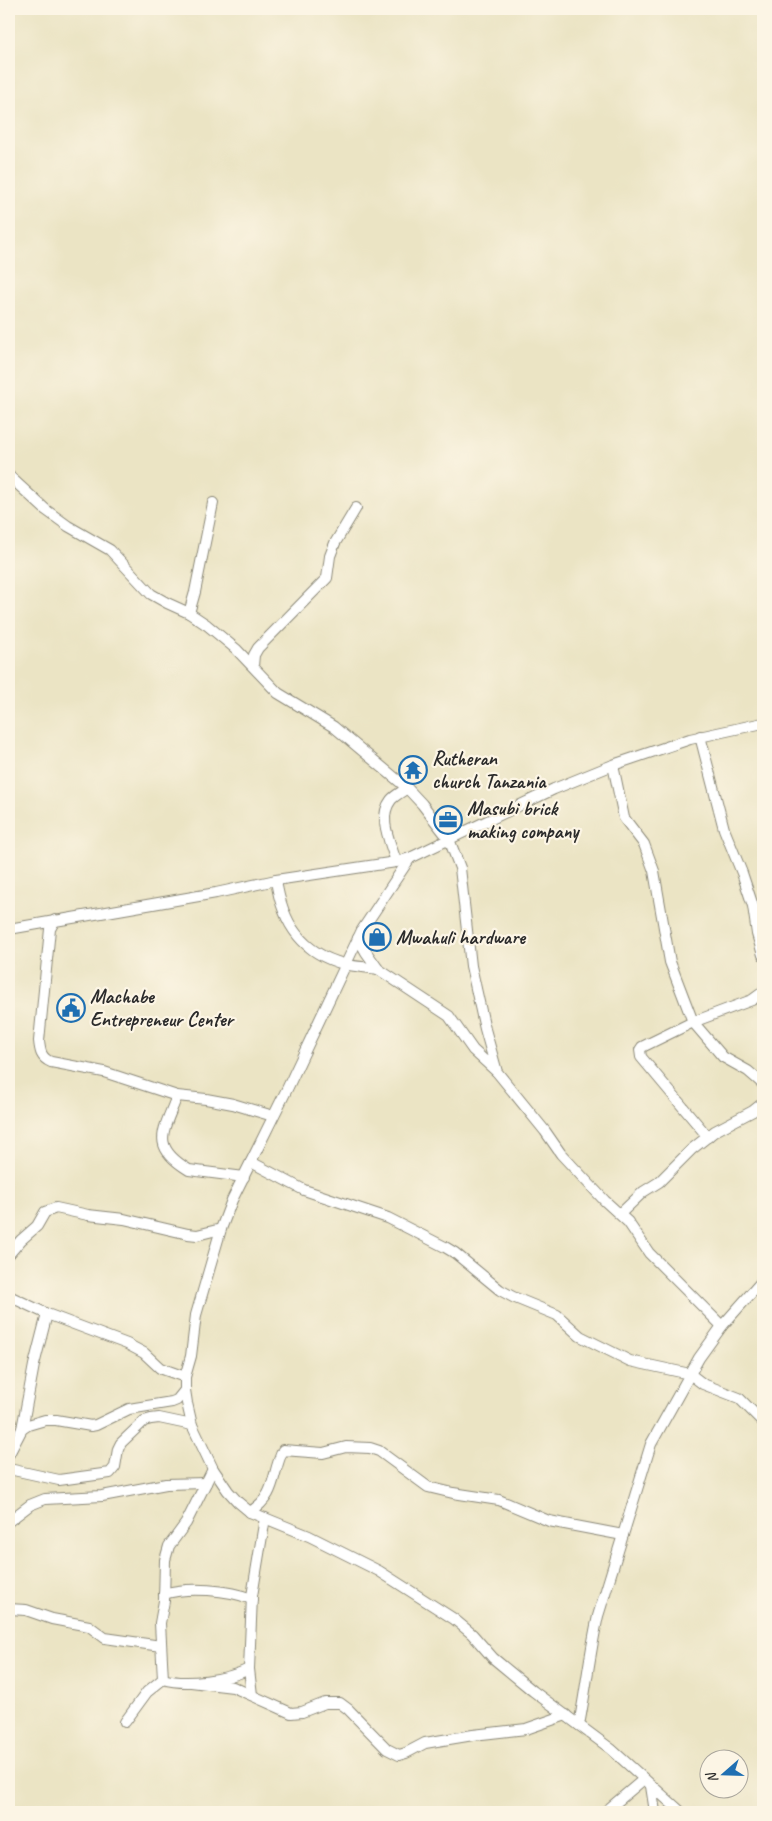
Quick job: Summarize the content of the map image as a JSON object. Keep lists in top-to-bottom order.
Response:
{
  "places": {
    "temple": ["Rutheran church Tanzania"],
    "office": ["Masubi brick making company"],
    "shop": ["Mwahuli hardware"],
    "public building": ["Machabe Entrepreneur Center"]
  },
  "north": "left"
}
